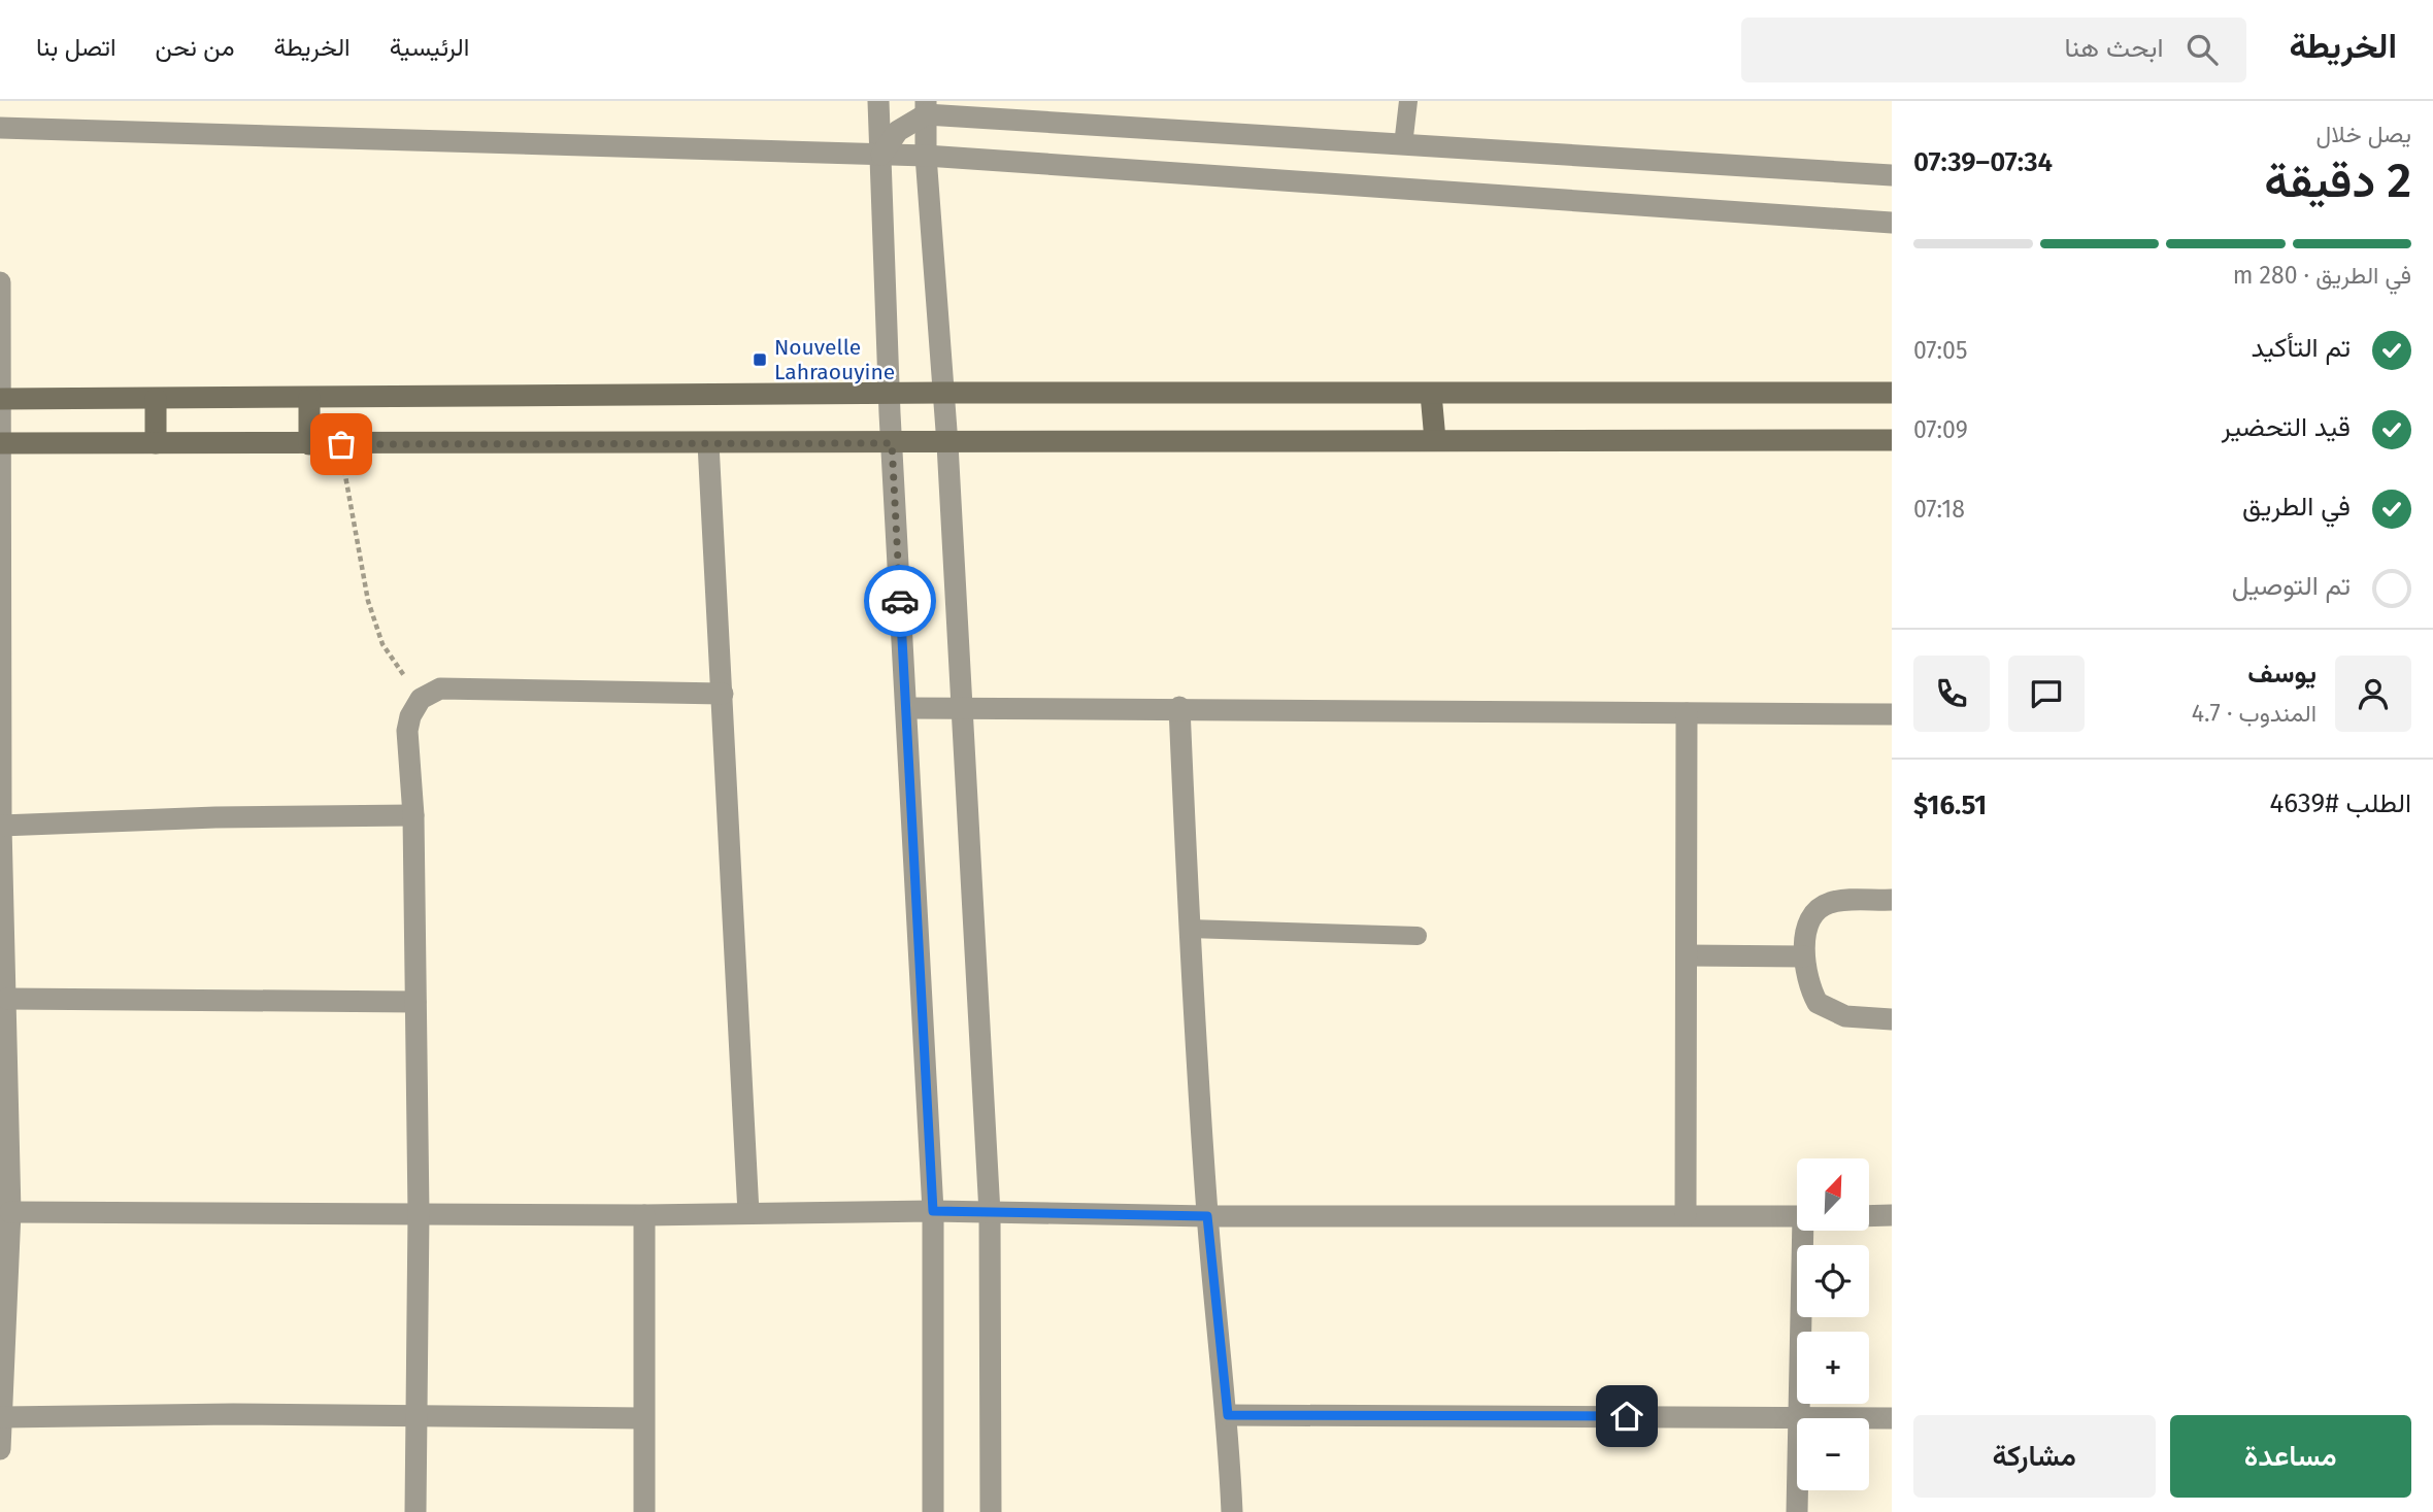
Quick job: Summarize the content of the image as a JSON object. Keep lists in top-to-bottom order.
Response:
{
  "places": {
    "transit": ["Nouvelle Lahraouyine"]
  },
  "north": "top right",
  "page": {
    "header": "الخريطة",
    "search": "ابحث هنا",
    "nav": [
      "الرئيسية",
      "الخريطة",
      "من نحن",
      "اتصل بنا"
    ],
    "heading": ["2 دقيقة", "يصل خلال", "07:34–07:39"],
    "panel": [
      "يوسف",
      "المندوب · 4.7",
      "الطلب #4639",
      "$16.51"
    ],
    "bar": "في الطريق · 280 m",
    "list": [
      ["تم التأكيد", "07:05"],
      ["قيد التحضير", "07:09"],
      ["في الطريق", "07:18"],
      "تم التوصيل"
    ],
    "map_buttons": ["+", "−"],
    "buttons": ["مساعدة", "مشاركة"]
  }
}
